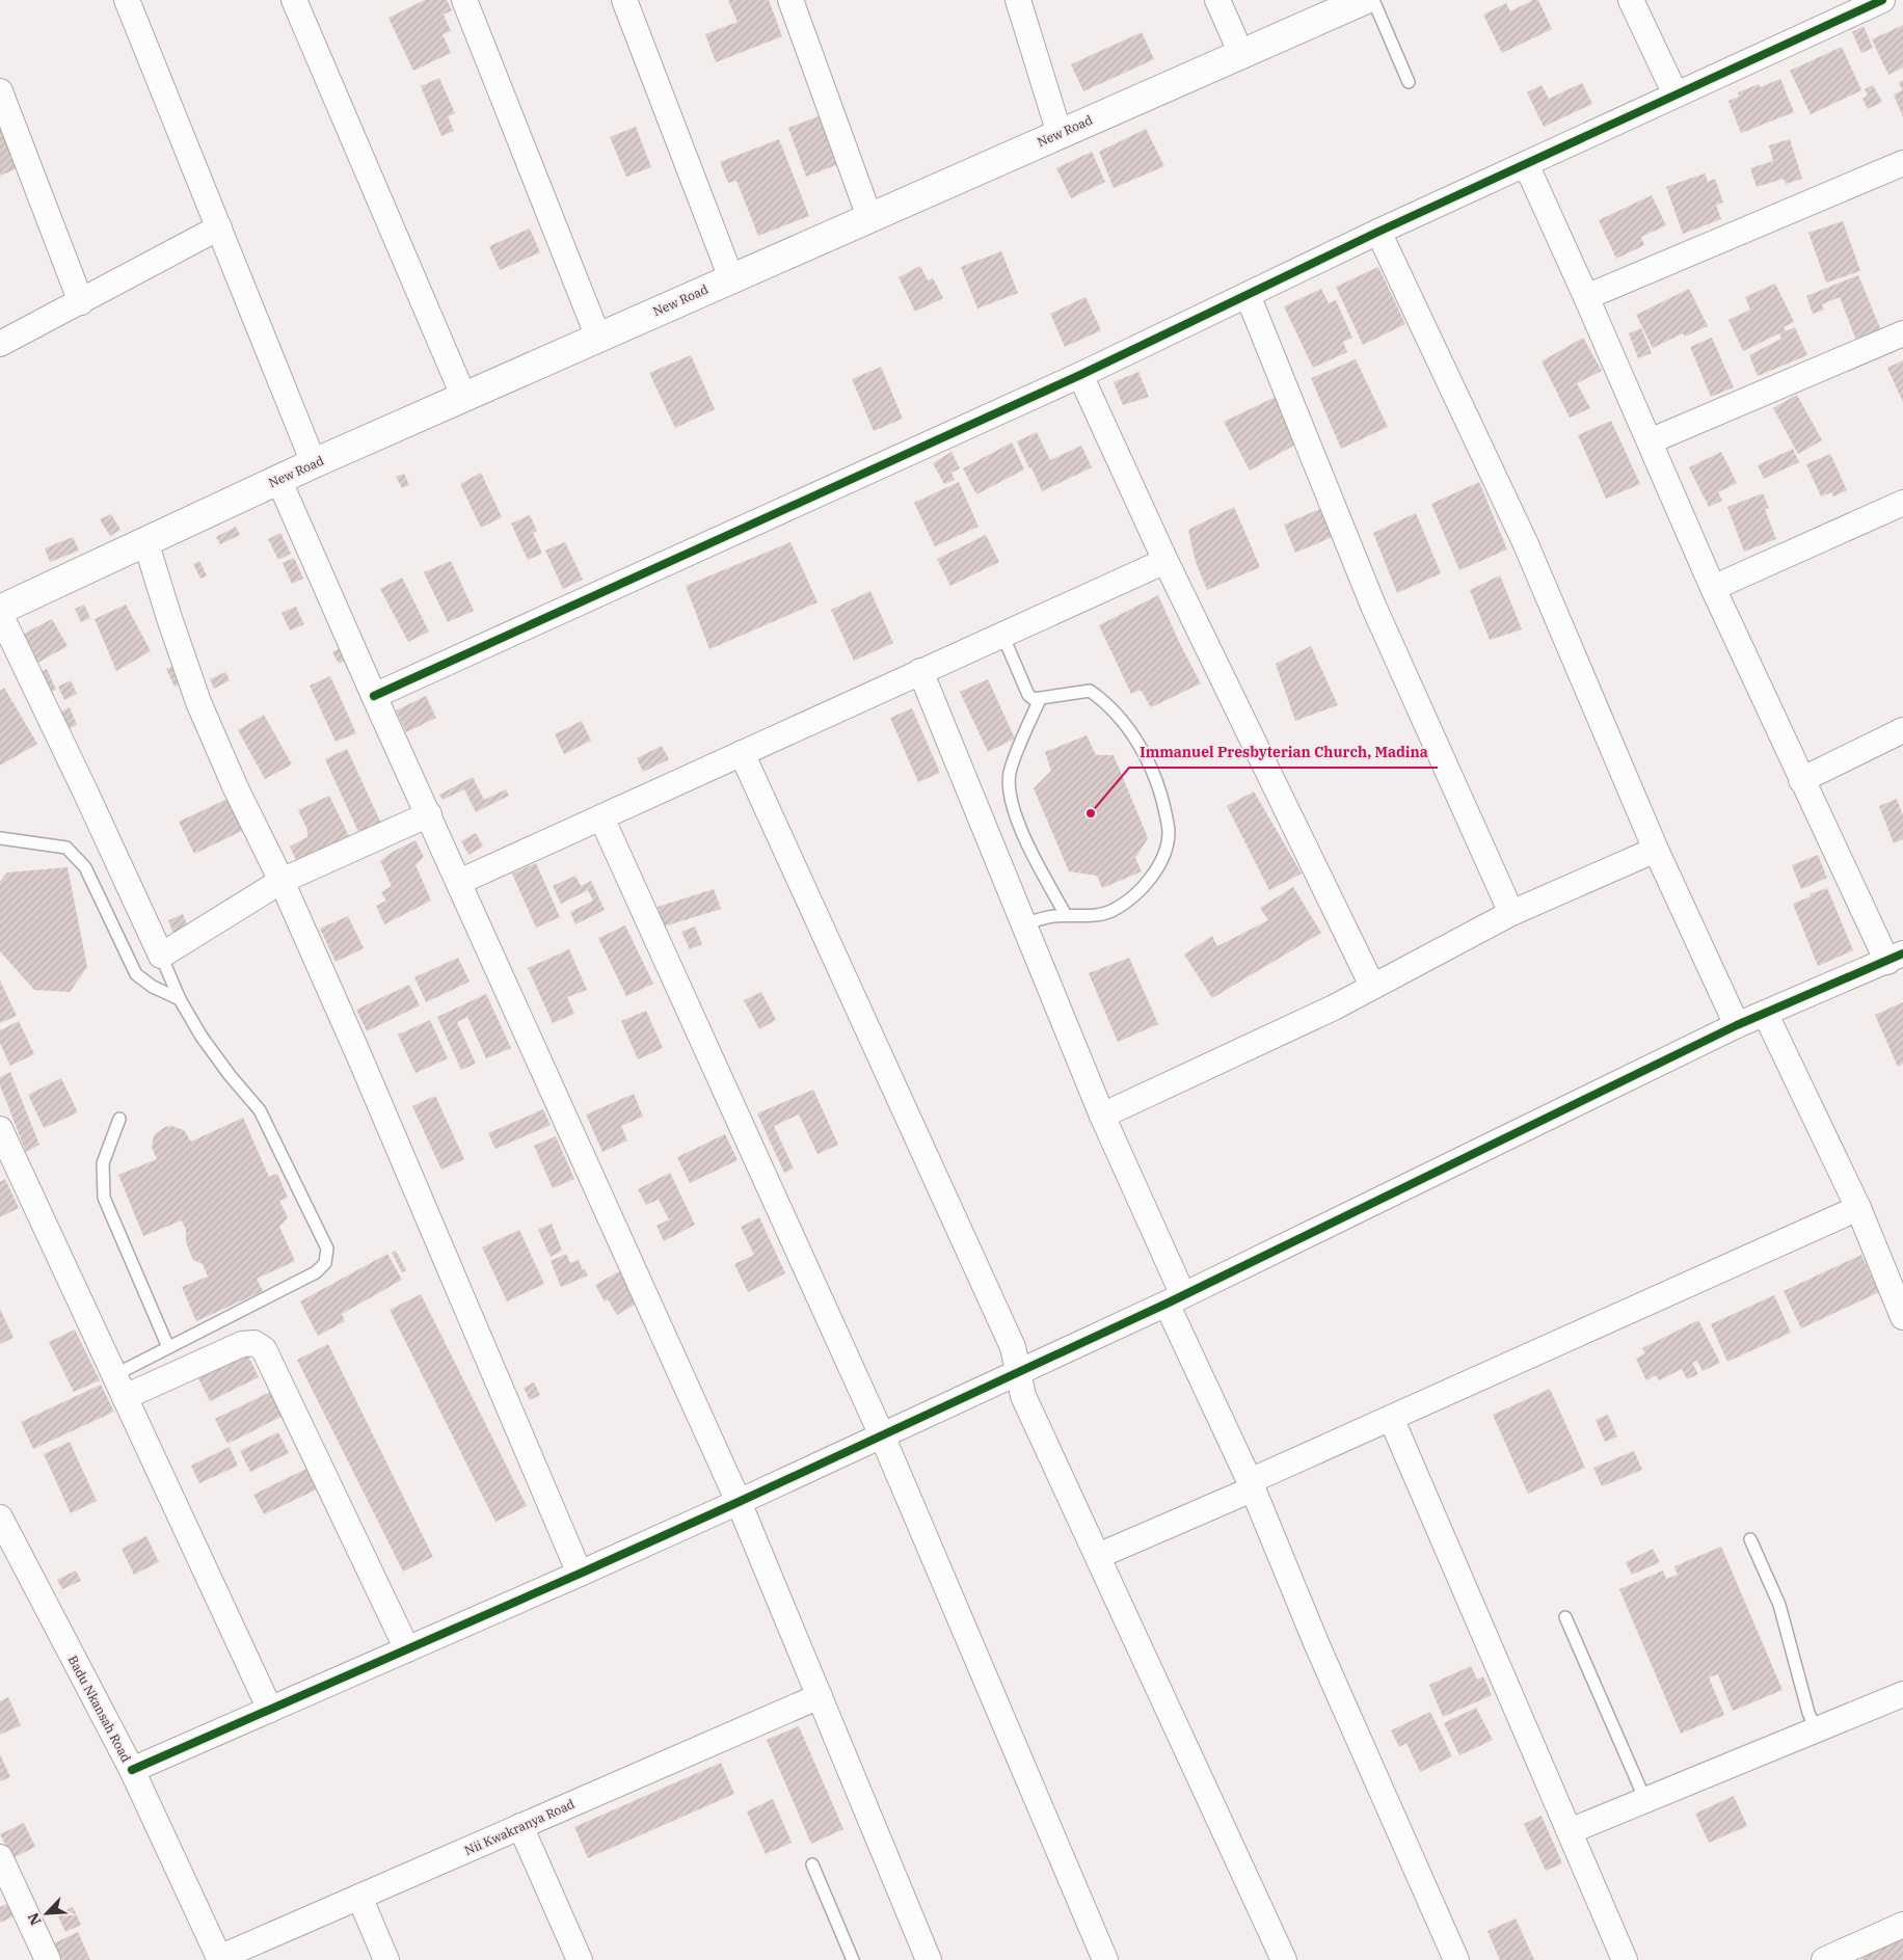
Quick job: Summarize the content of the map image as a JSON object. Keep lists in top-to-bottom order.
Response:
{
  "streets": {
    "street": ["New Road", "Badu Nkansah Road", "Nii Kwakranya Road"]
  },
  "crossings": [
    ["Badu Nkansah Road", "Nii Kwakranya Road"]
  ],
  "places": ["Immanuel Presbyterian Church, Madina"],
  "north": "bottom left"
}
